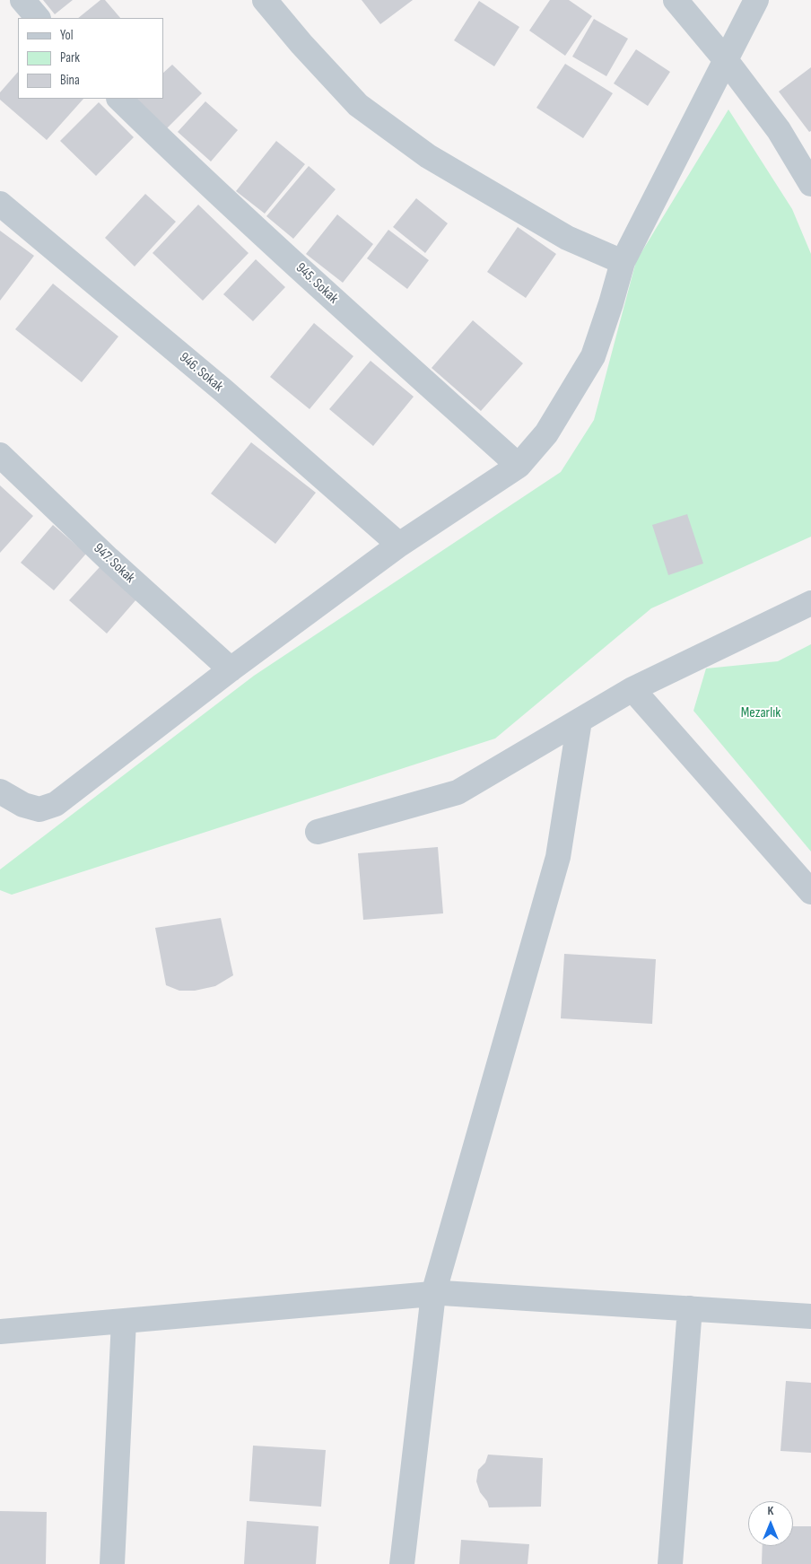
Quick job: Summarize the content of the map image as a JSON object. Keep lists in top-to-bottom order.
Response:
{
  "streets": {
    "street": ["945. Sokak", "946. Sokak", "947. Sokak"]
  },
  "parks": ["Mezarlık"],
  "legend": ["Yol", "Park", "Bina"],
  "north": "top"
}
